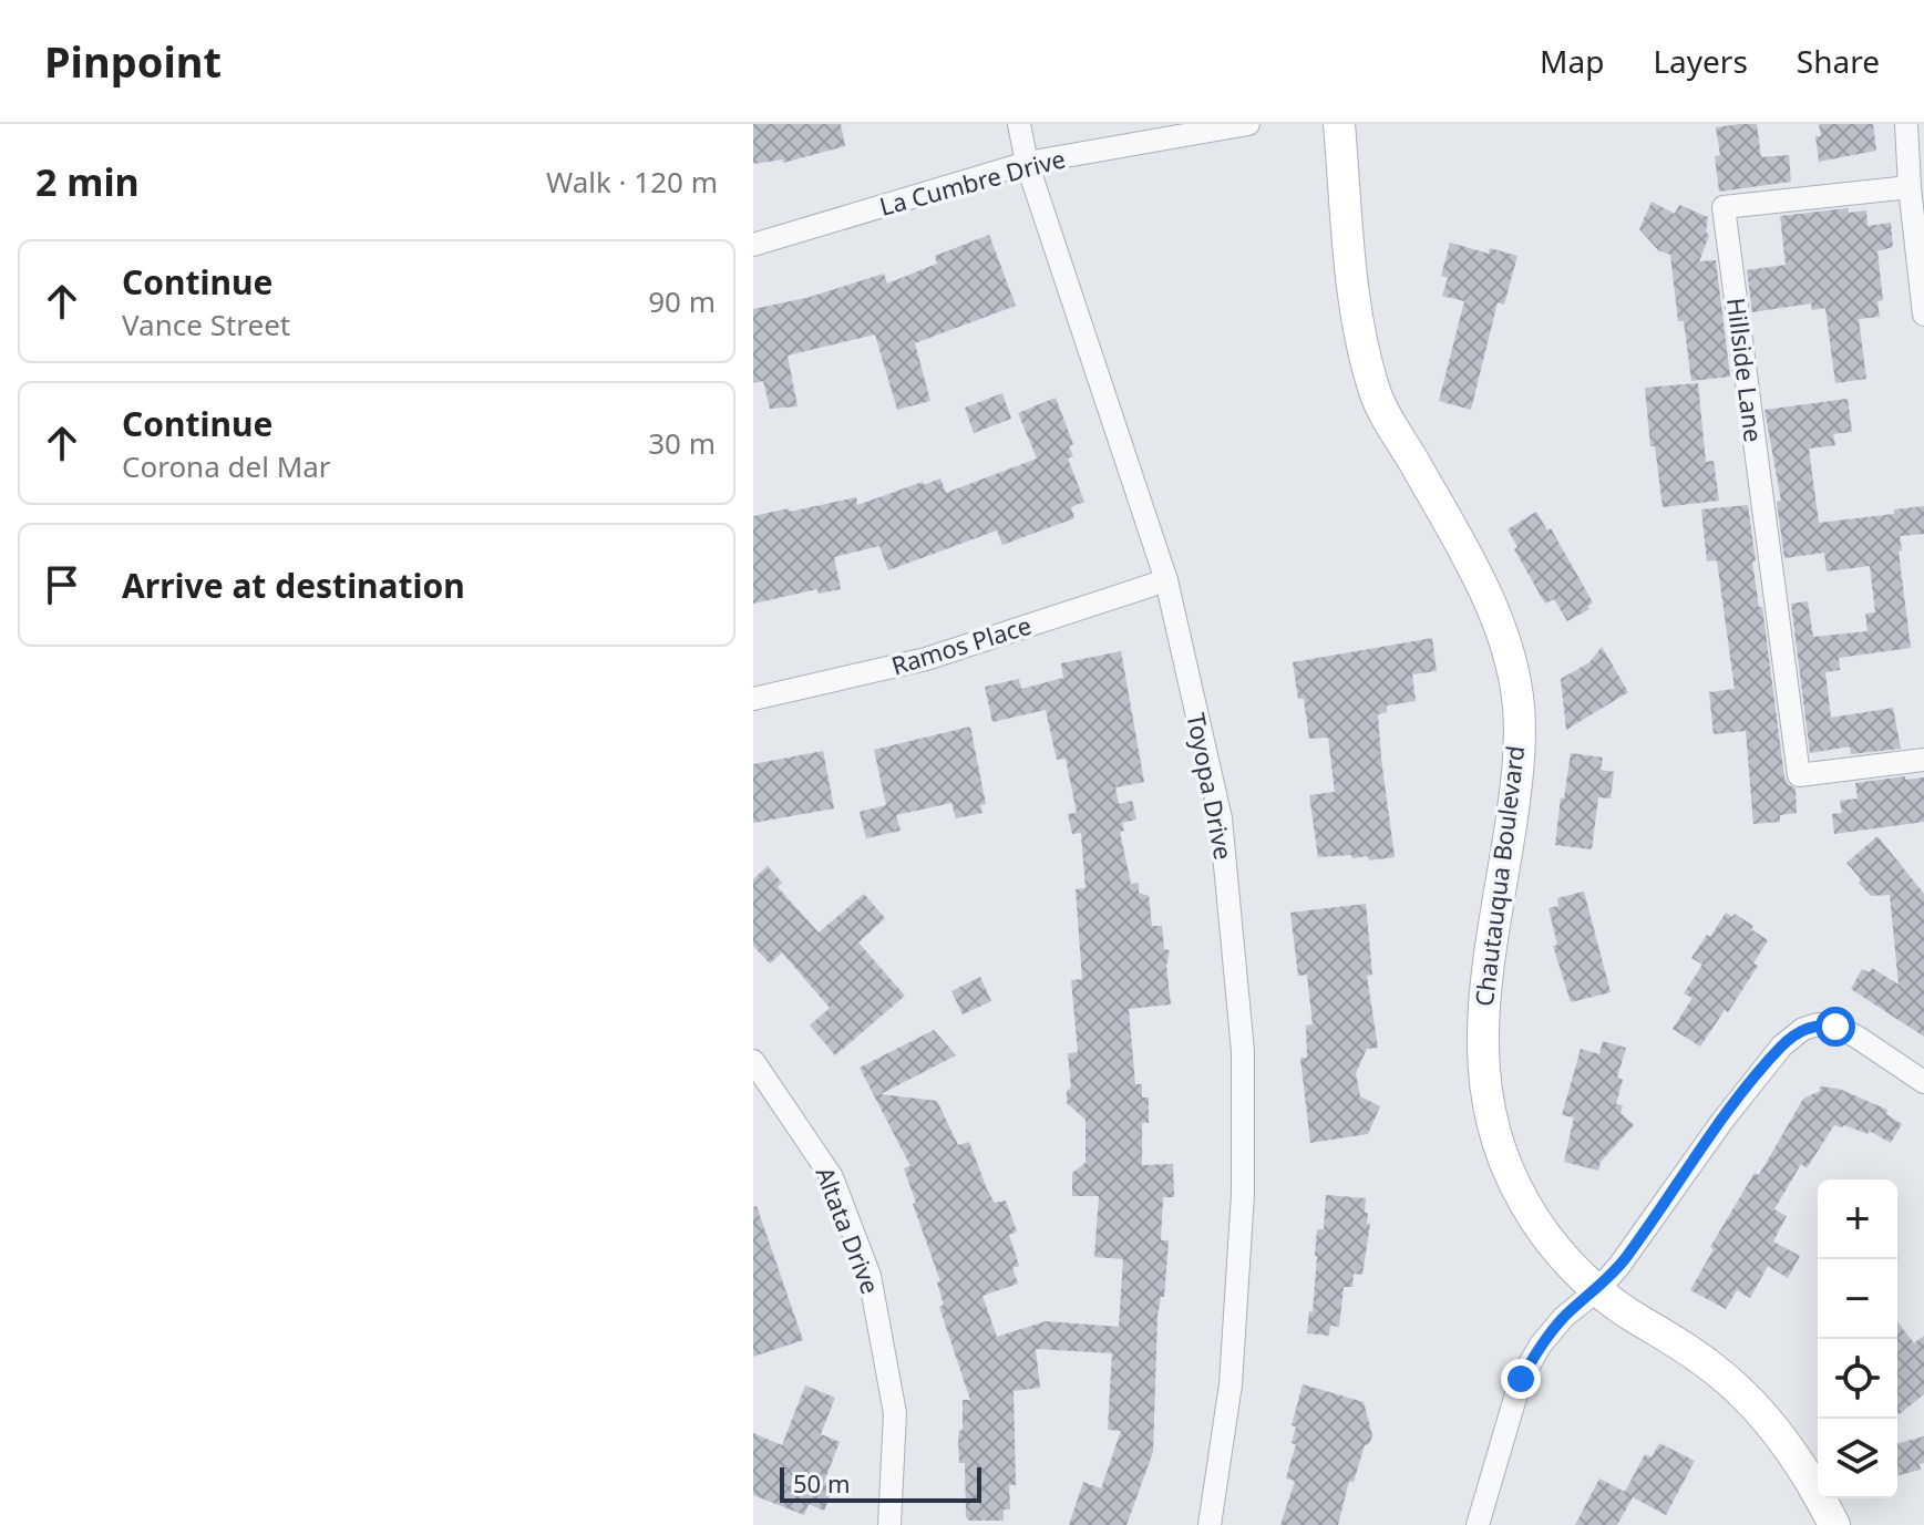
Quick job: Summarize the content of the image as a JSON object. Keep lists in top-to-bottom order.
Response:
{
  "streets": {
    "street": [
      "La Cumbre Drive",
      "Hillside Lane",
      "Ramos Place",
      "Toyopa Drive",
      "Chautauqua Boulevard",
      "Altata Drive"
    ]
  },
  "crossings": [
    ["La Cumbre Drive", "Toyopa Drive"],
    ["Ramos Place", "Toyopa Drive"]
  ],
  "scale_bar": "50 m",
  "page": {
    "header": "Pinpoint",
    "nav": ["Map", "Layers", "Share"],
    "heading": ["2 min", "Walk · 120 m"],
    "list": [
      ["Continue", "Vance Street", "90 m"],
      ["Continue", "Corona del Mar", "30 m"],
      "Arrive at destination"
    ],
    "map_buttons": ["+", "−"],
    "scale": "50 m"
  }
}
